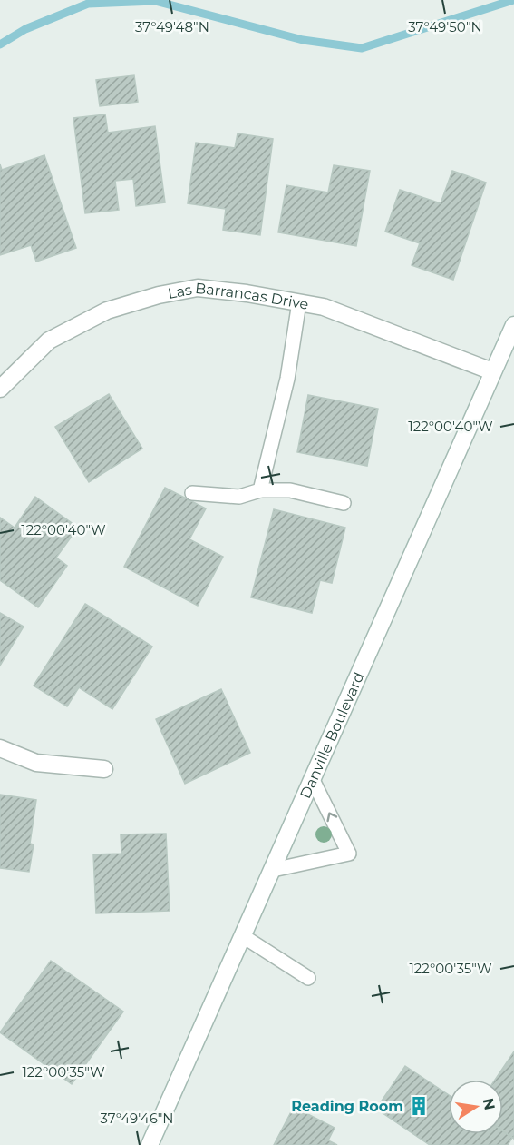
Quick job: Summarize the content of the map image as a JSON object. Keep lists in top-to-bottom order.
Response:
{
  "streets": {
    "main road": ["Las Barrancas Drive", "Danville Boulevard"]
  },
  "crossings": [
    ["Las Barrancas Drive", "Danville Boulevard"]
  ],
  "places": {
    "building": ["Reading Room"]
  },
  "north": "right",
  "coordinates": [
    "37°49'48\"N",
    "37°49'50\"N",
    "122°00'40\"W",
    "122°00'35\"W",
    "37°49'46\"N"
  ]
}
